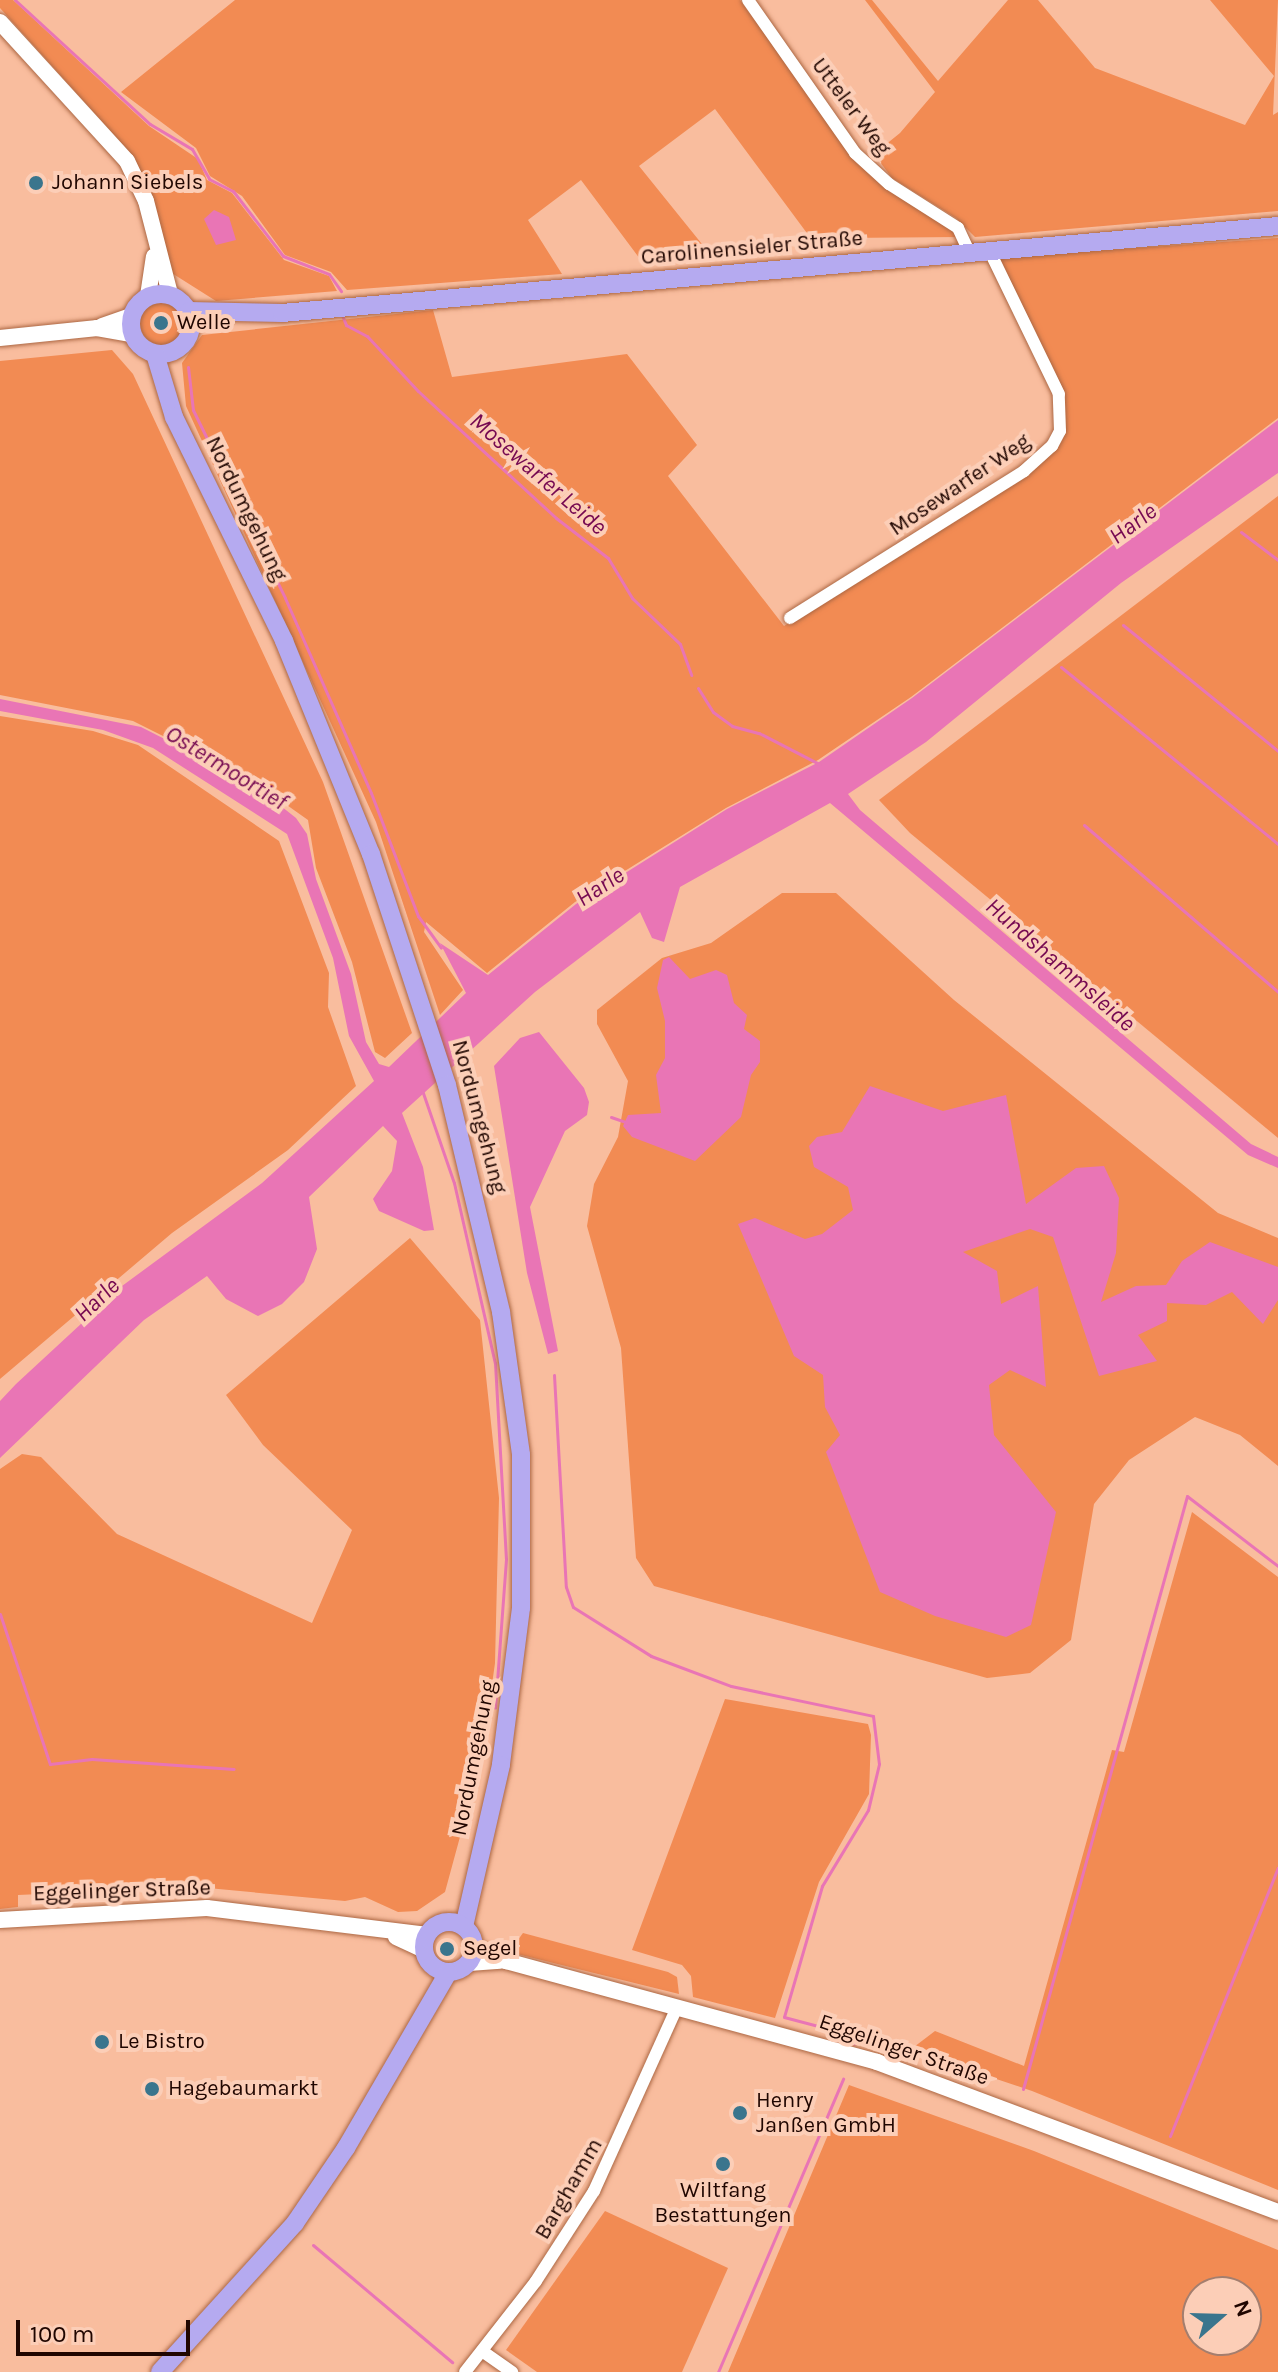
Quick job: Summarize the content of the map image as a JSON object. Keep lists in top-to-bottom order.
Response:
{
  "streets": {
    "main road": ["Carolinensieler Straße", "Nordumgehung"],
    "street": [
      "Utteler Weg",
      "Mosewarfer Weg",
      "Eggelinger Straße",
      "Barghamm"
    ]
  },
  "crossings": [
    ["Utteler Weg", "Carolinensieler Straße"],
    ["Carolinensieler Straße", "Mosewarfer Weg"],
    ["Eggelinger Straße", "Barghamm"]
  ],
  "water": [
    "Mosewarfer Leide",
    "Harle",
    "Ostermoortief",
    "Hundshammsleide"
  ],
  "places": [
    "Johann Siebels",
    "Welle",
    "Segel",
    "Le Bistro",
    "Hagebaumarkt",
    "Henry Janßen GmbH",
    "Wiltfang Bestattungen"
  ],
  "scale_bar": "100 m",
  "north": "right"
}
